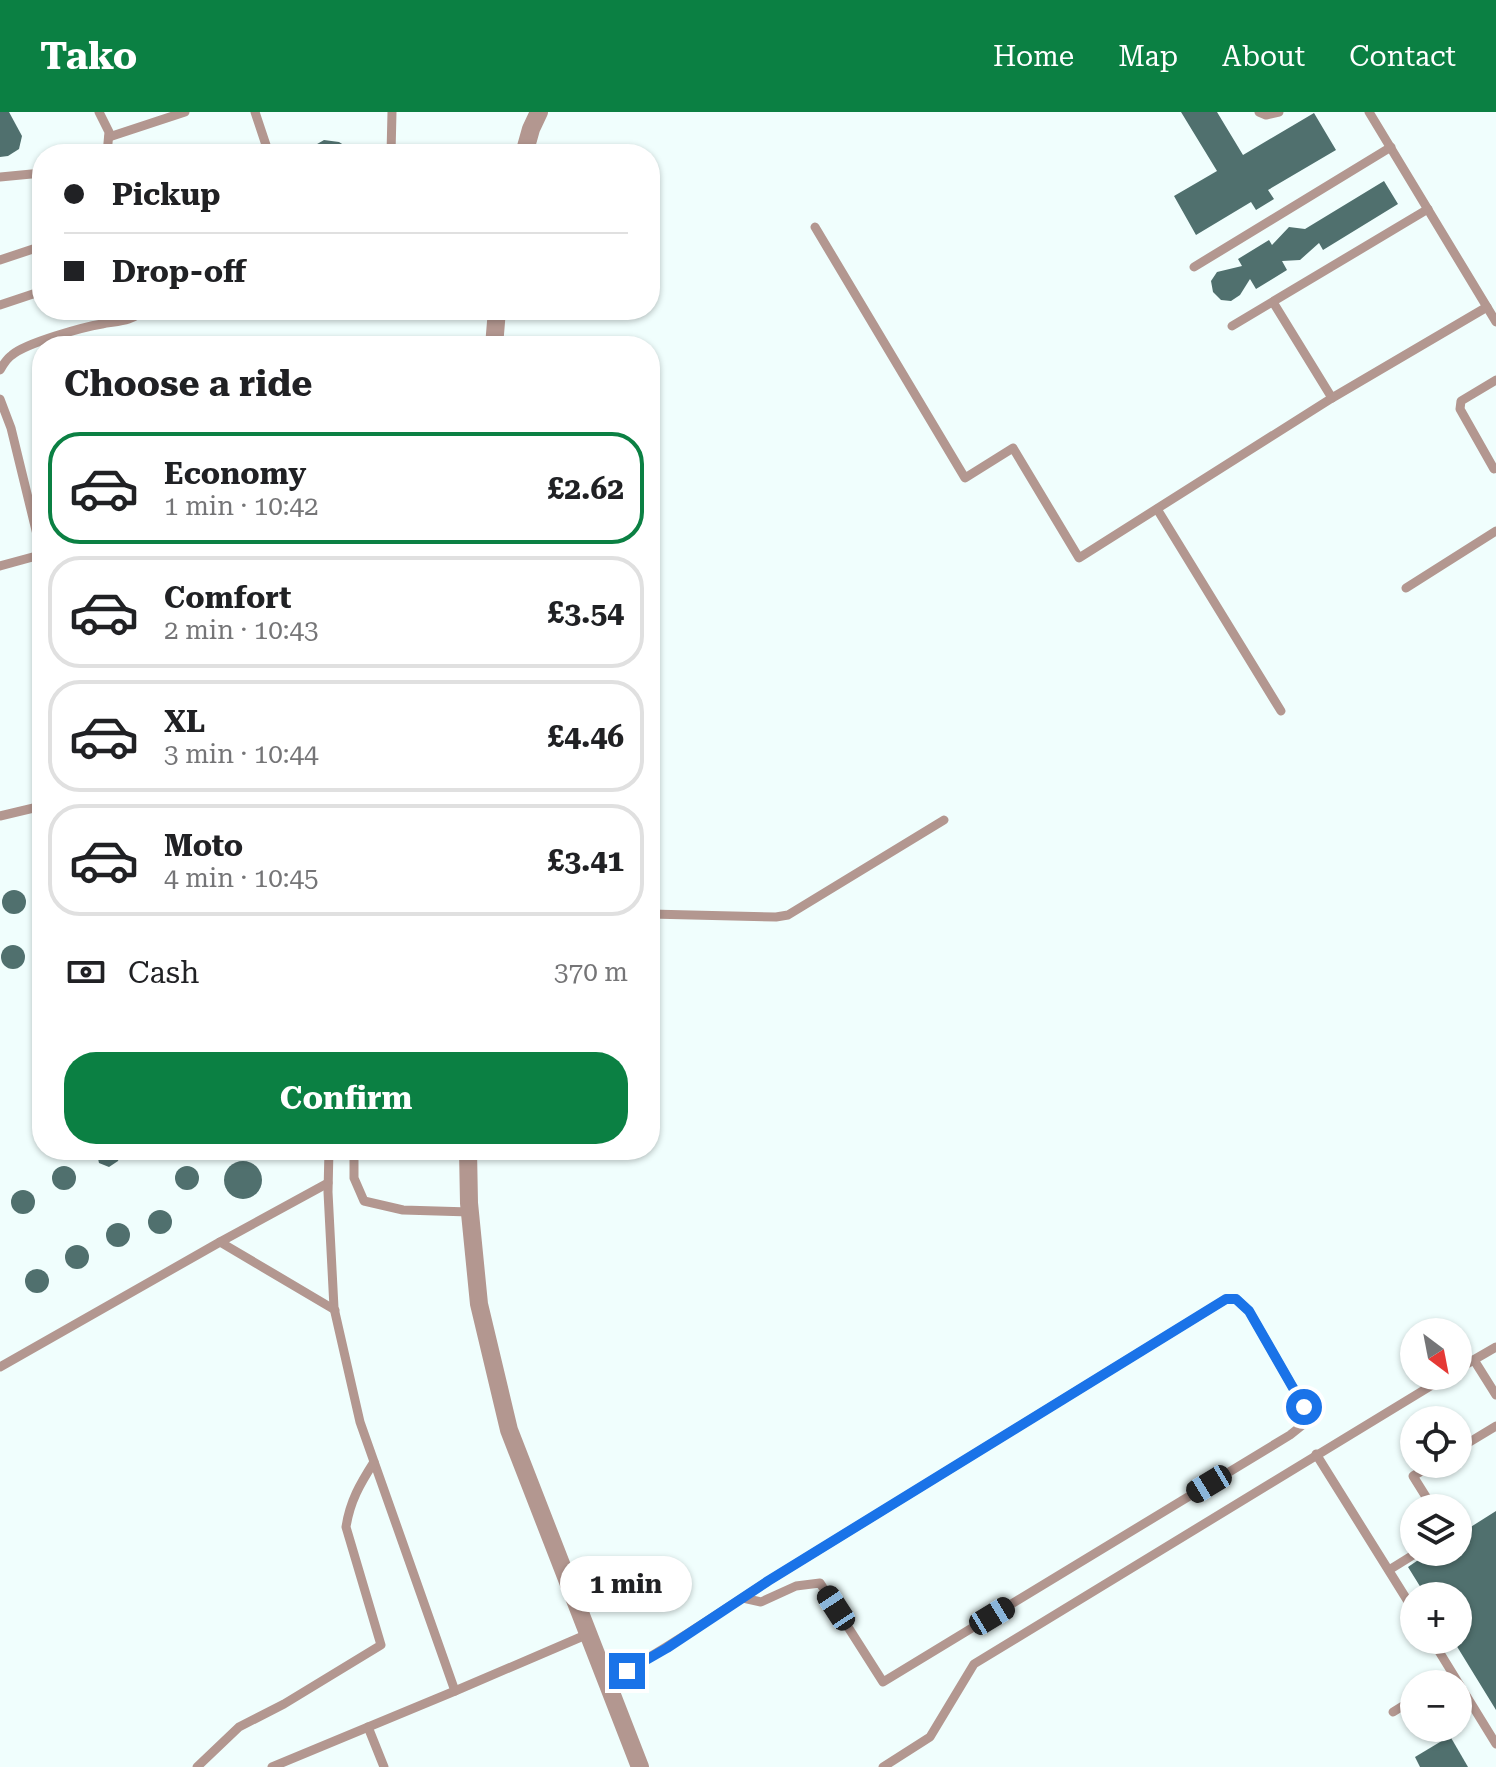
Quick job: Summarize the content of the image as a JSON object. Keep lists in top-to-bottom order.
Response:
{
  "north": "bottom right",
  "page": {
    "header": "Tako",
    "nav": [
      "Home",
      "Map",
      "About",
      "Contact"
    ],
    "banner": ["Pickup", "Drop-off"],
    "heading": "Choose a ride",
    "list": [
      {
        "name": "Economy",
        "note": "1 min · 10:42",
        "value": "£2.62"
      },
      {
        "name": "Comfort",
        "note": "2 min · 10:43",
        "value": "£3.54"
      },
      {
        "name": "XL",
        "note": "3 min · 10:44",
        "value": "£4.46"
      },
      {
        "name": "Moto",
        "note": "4 min · 10:45",
        "value": "£3.41"
      }
    ],
    "pay": ["Cash", "370 m"],
    "buttons": "Confirm",
    "map_buttons": ["+", "−"],
    "bubble": "1 min"
  }
}
